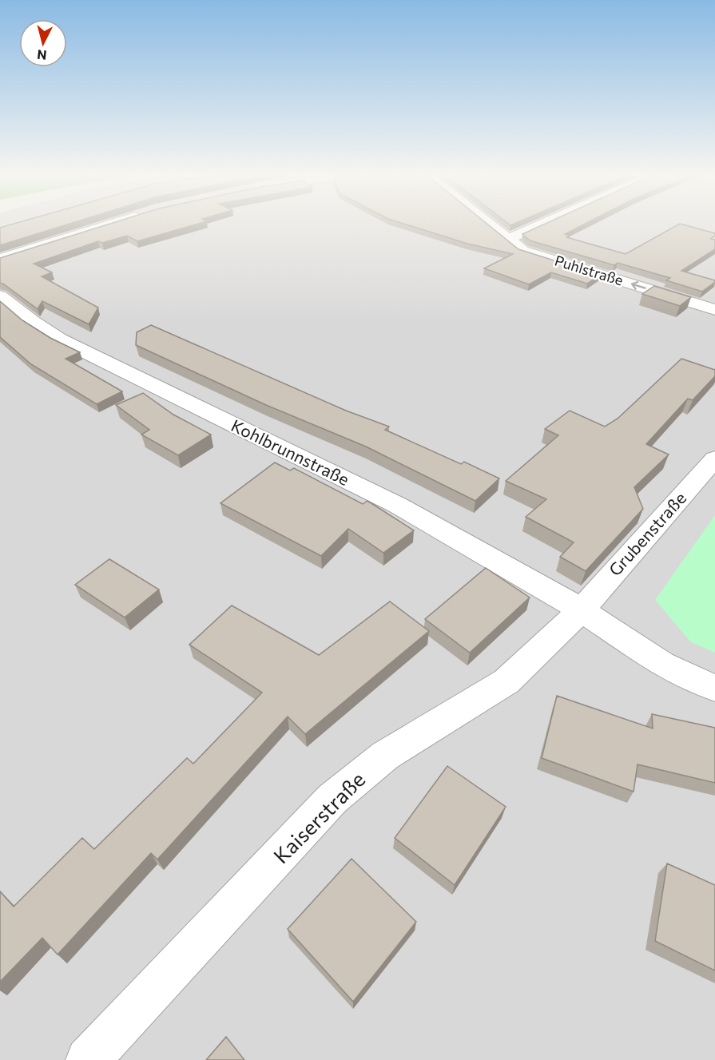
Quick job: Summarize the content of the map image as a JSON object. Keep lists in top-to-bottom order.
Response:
{
  "streets": {
    "street": [
      "Puhlstraße",
      "Kohlbrunnstraße",
      "Grubenstraße",
      "Kaiserstraße"
    ]
  },
  "crossings": [
    ["Kohlbrunnstraße", "Grubenstraße"],
    ["Kohlbrunnstraße", "Kaiserstraße"],
    ["Grubenstraße", "Kaiserstraße"]
  ],
  "one_way": ["Puhlstraße"],
  "north": "bottom"
}
